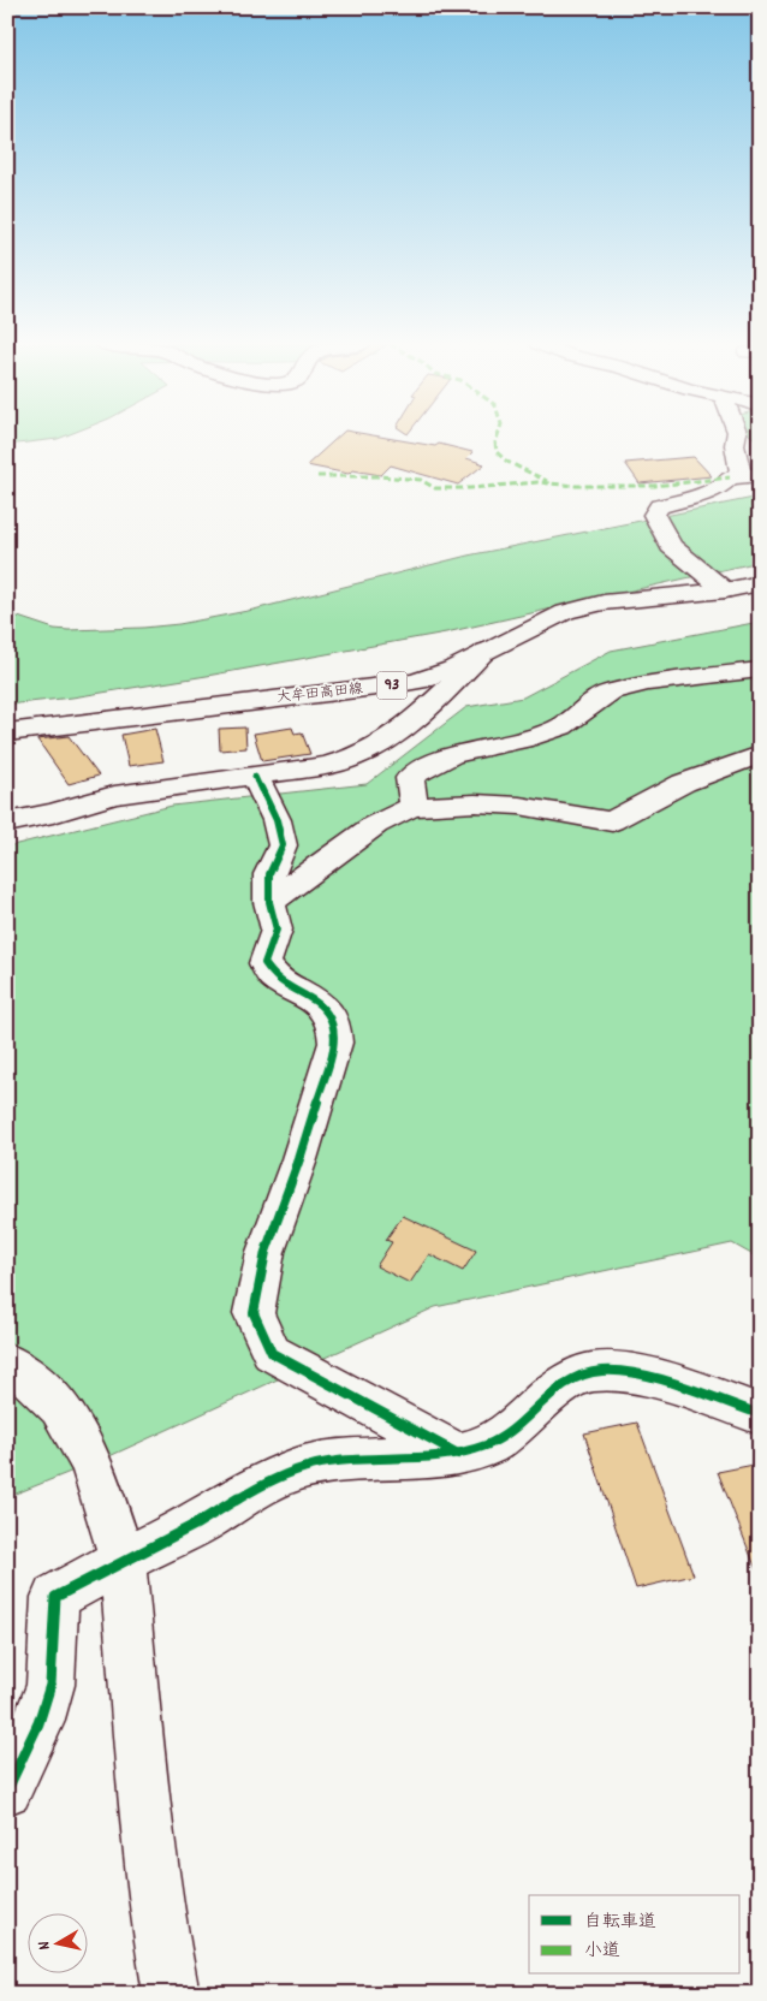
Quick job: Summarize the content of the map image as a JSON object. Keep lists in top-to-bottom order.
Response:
{
  "streets": {
    "street": ["93", "大牟田高田線"]
  },
  "legend": ["自転車道", "小道"],
  "north": "left"
}
